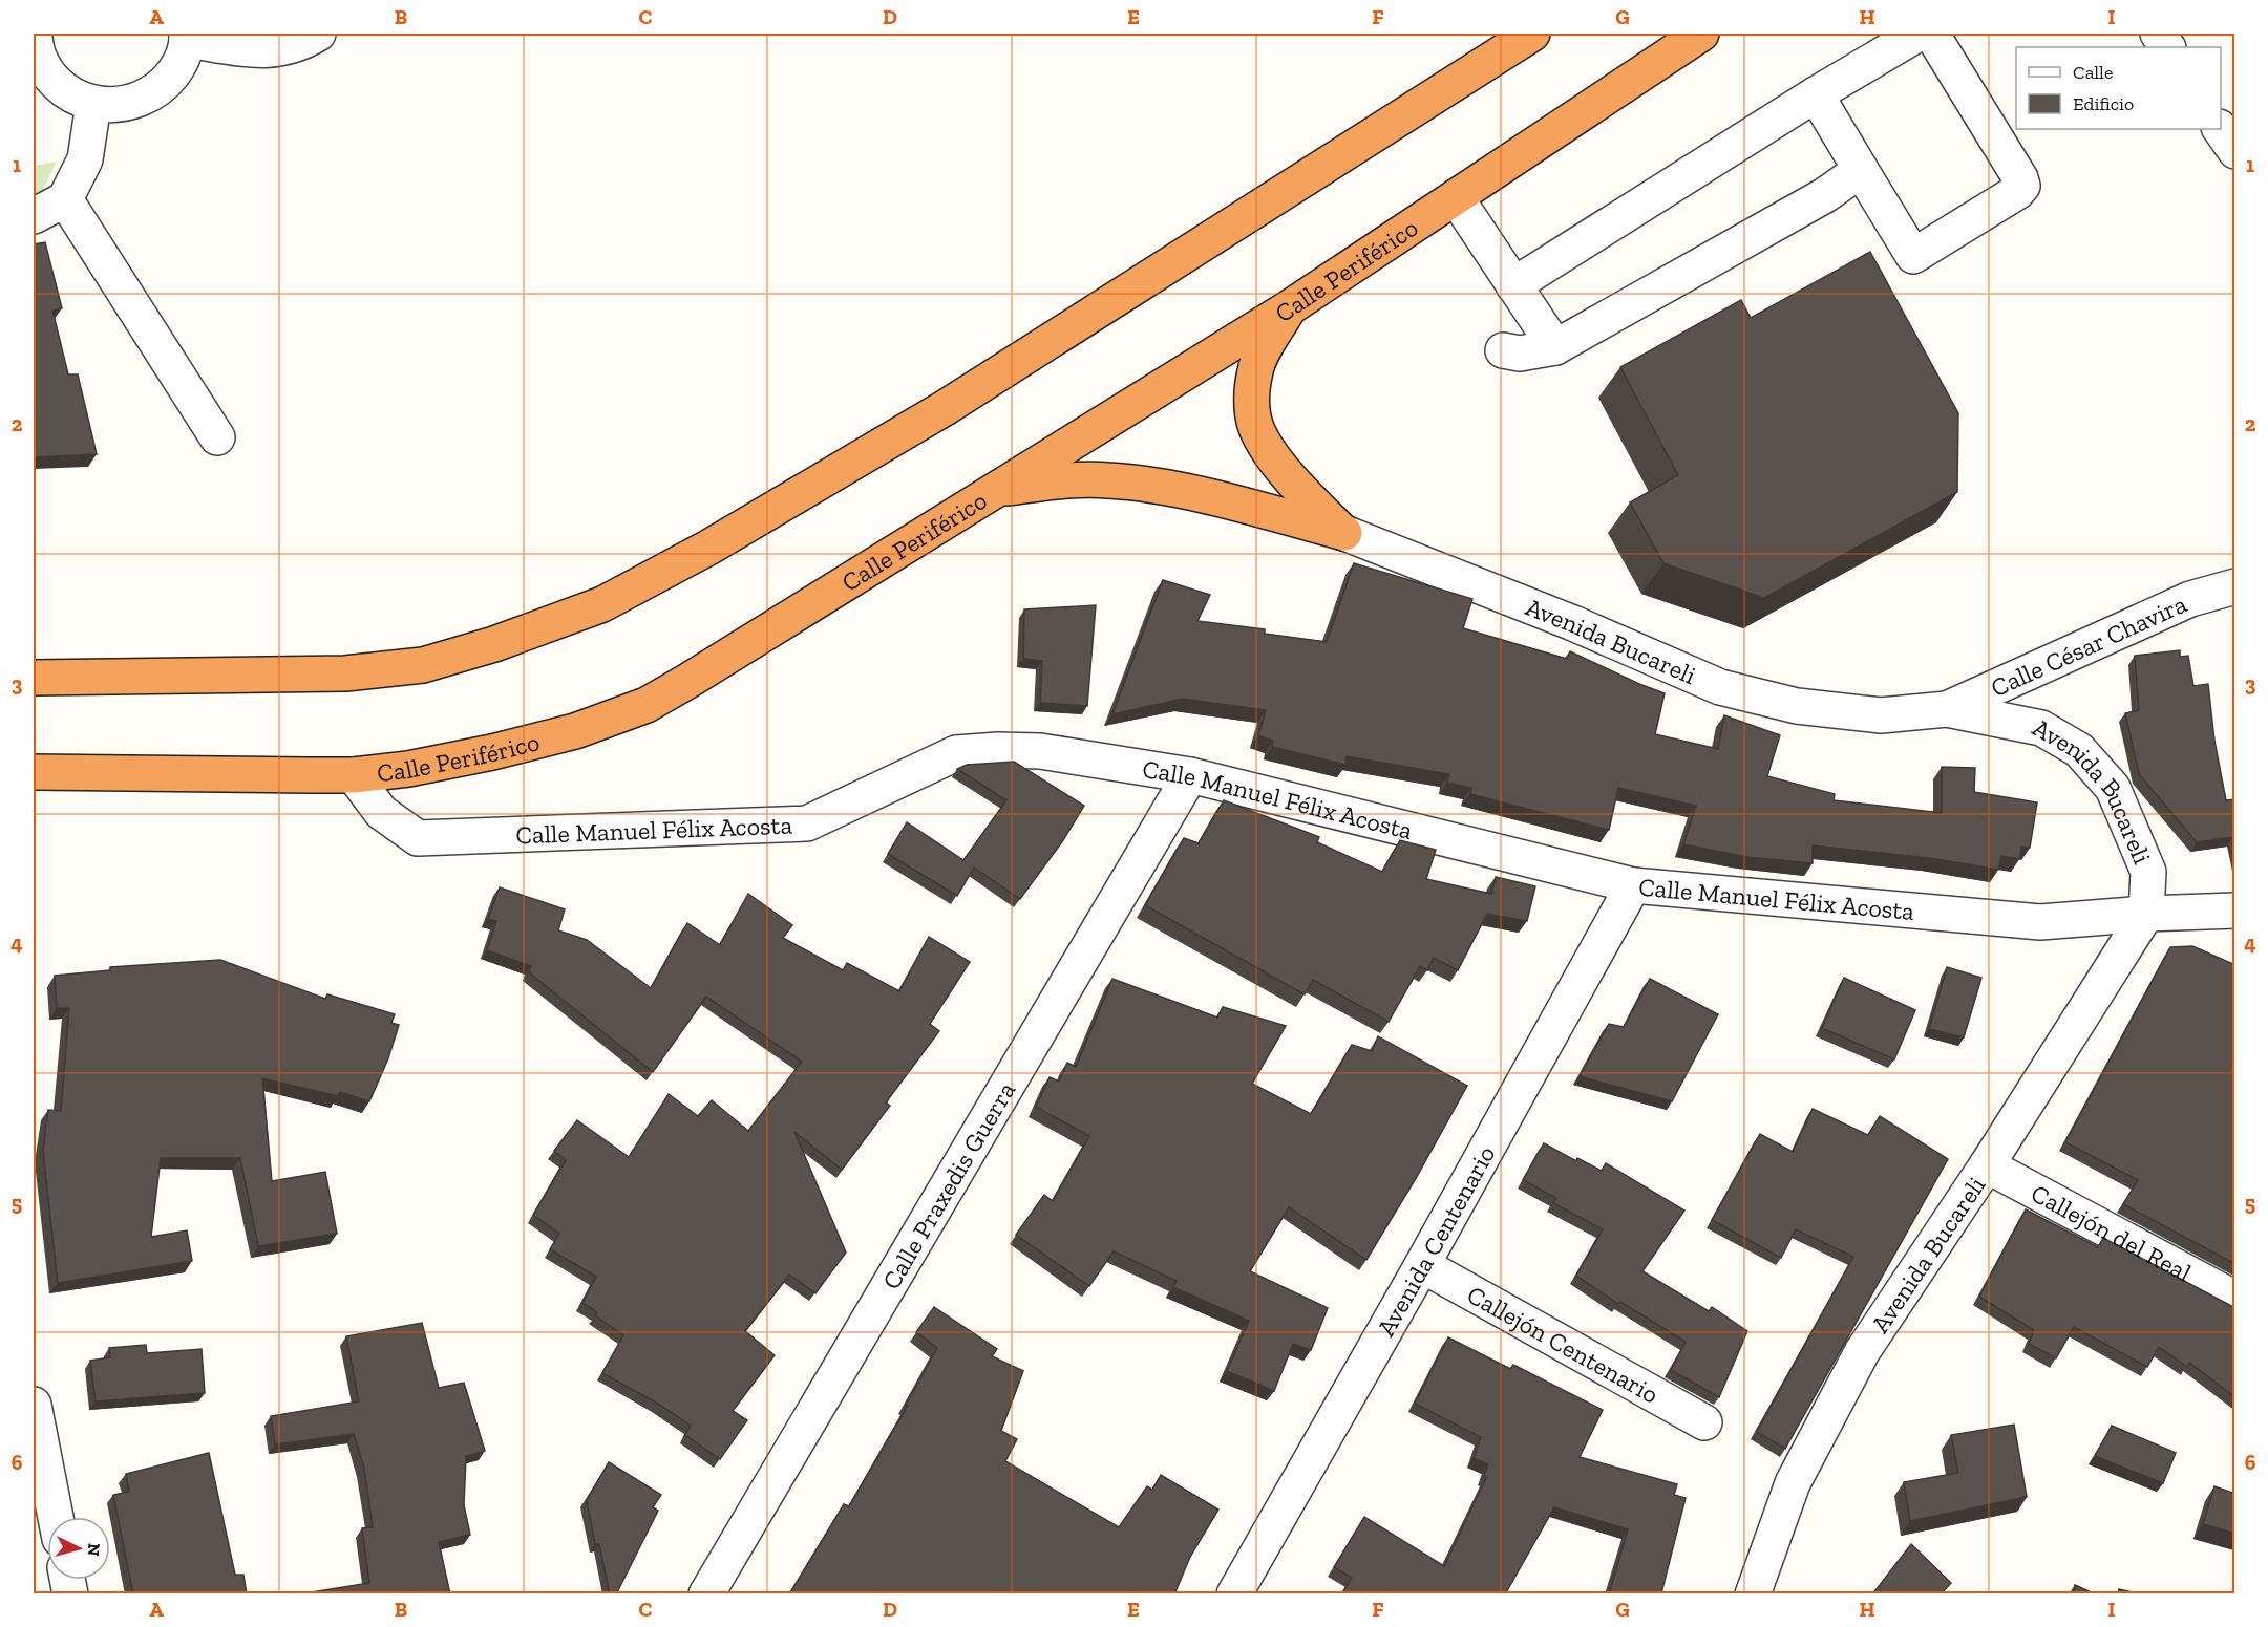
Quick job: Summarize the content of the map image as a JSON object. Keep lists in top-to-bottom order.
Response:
{
  "streets": {
    "highway": ["Calle Periférico"],
    "street": [
      "Avenida Bucareli",
      "Calle César Chavira",
      "Calle Manuel Félix Acosta",
      "Calle Praxedis Guerra",
      "Callejón del Real",
      "Avenida Centenario",
      "Callejón Centenario"
    ]
  },
  "crossings": [
    ["Calle Periférico", "Calle Manuel Félix Acosta"],
    ["Avenida Bucareli", "Calle César Chavira"],
    ["Avenida Bucareli", "Calle Manuel Félix Acosta"],
    ["Avenida Bucareli", "Callejón del Real"],
    ["Calle Manuel Félix Acosta", "Calle Praxedis Guerra"],
    ["Calle Manuel Félix Acosta", "Avenida Centenario"],
    ["Avenida Centenario", "Callejón Centenario"]
  ],
  "legend": ["Calle", "Edificio"],
  "north": "right",
  "grid": {
    "columns": [
      "A",
      "B",
      "C",
      "D",
      "E",
      "F",
      "G",
      "H",
      "I"
    ],
    "rows": [
      "1",
      "2",
      "3",
      "4",
      "5",
      "6"
    ]
  }
}
